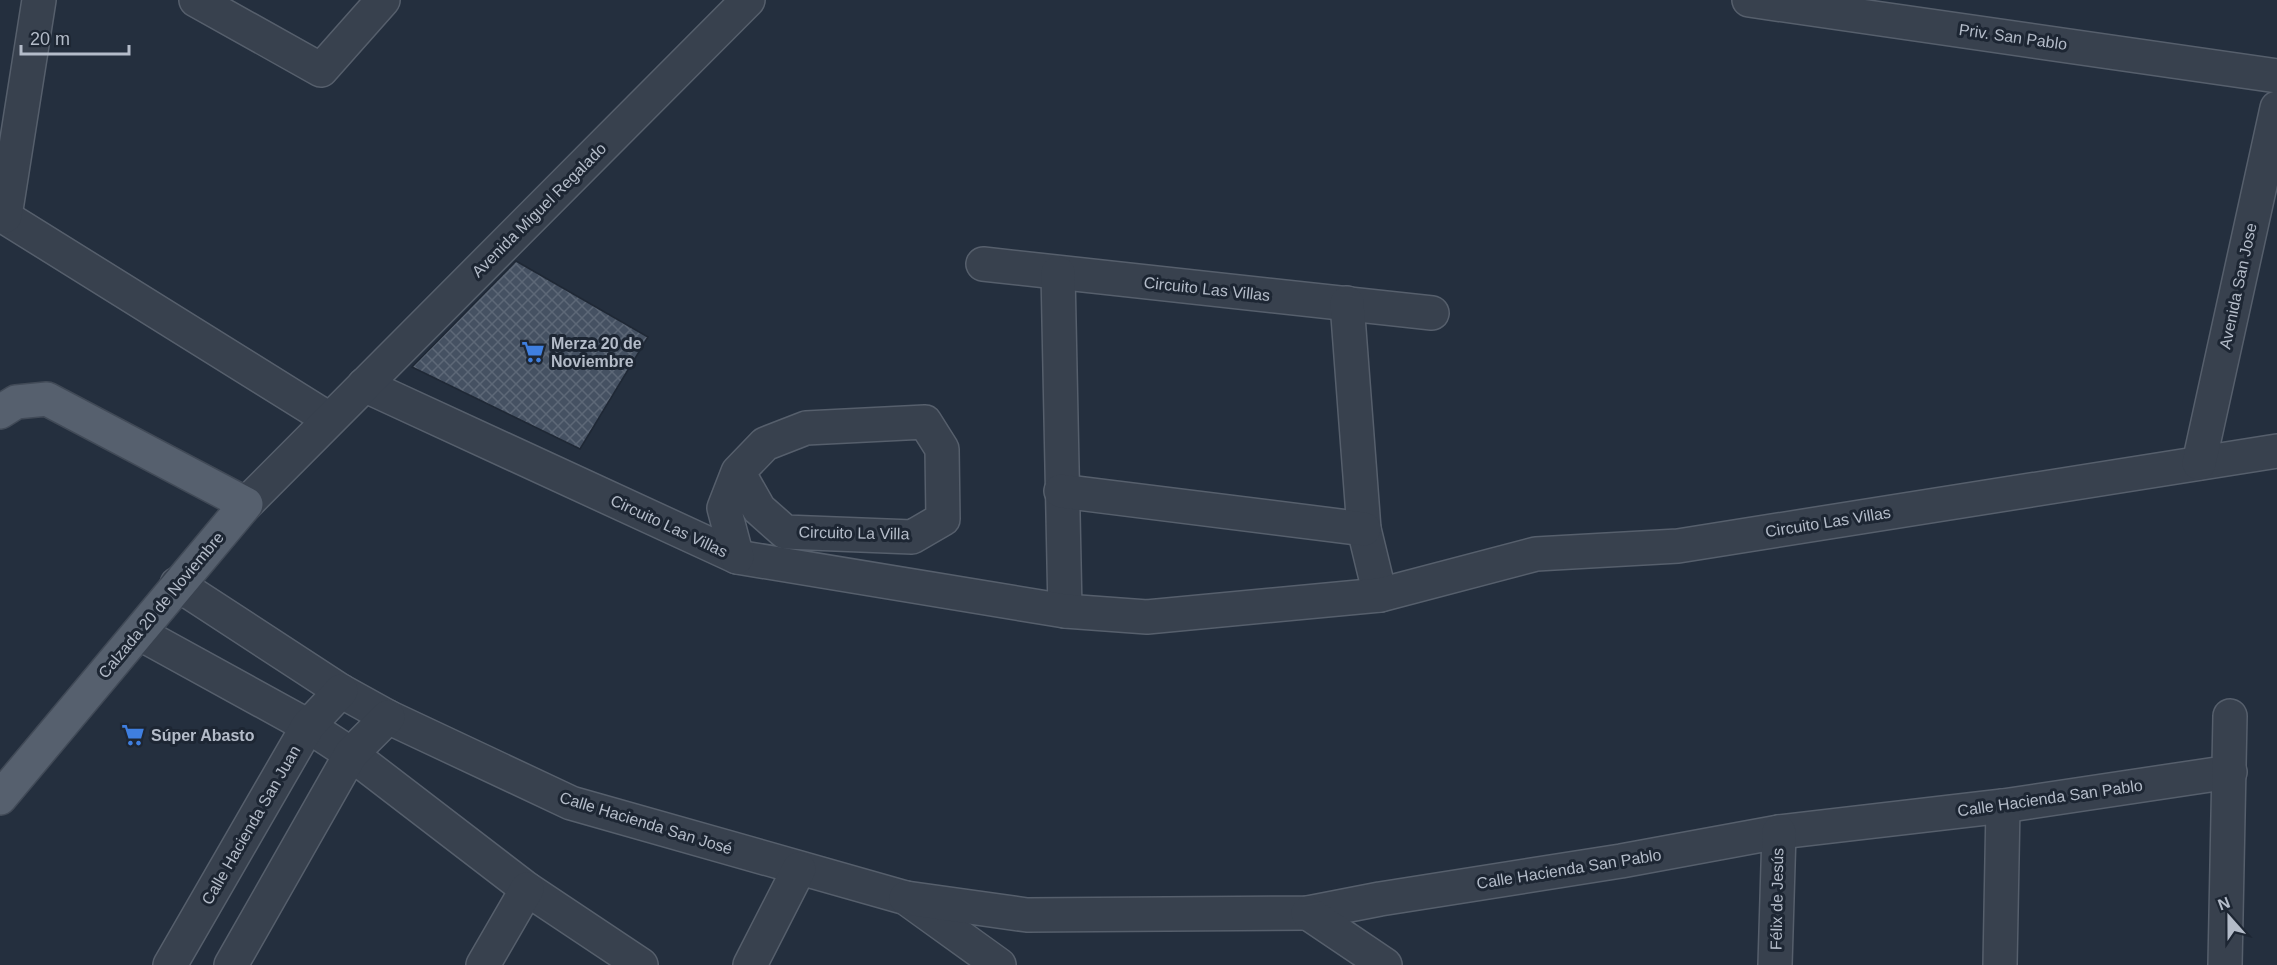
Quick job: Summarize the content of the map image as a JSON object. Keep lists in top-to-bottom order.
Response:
{
  "streets": {
    "main road": ["Calzada 20 de Noviembre"],
    "street": [
      "Priv. San Pablo",
      "Avenida Miguel Regalado",
      "Avenida San Jose",
      "Circuito Las Villas",
      "Circuito La Villa",
      "Calle Hacienda San Pablo",
      "Calle Hacienda San José",
      "Calle Hacienda San Juan",
      "Félix de Jesús"
    ]
  },
  "crossings": [
    ["Avenida Miguel Regalado", "Circuito Las Villas"],
    ["Avenida Miguel Regalado", "Calzada 20 de Noviembre"],
    ["Avenida San Jose", "Circuito Las Villas"],
    ["Circuito Las Villas", "Circuito La Villa"],
    ["Calzada 20 de Noviembre", "Calle Hacienda San José"],
    ["Calle Hacienda San Pablo", "Calle Hacienda San José"],
    ["Calle Hacienda San Pablo", "Félix de Jesús"],
    ["Calle Hacienda San José", "Calle Hacienda San Juan"]
  ],
  "places": {
    "supermarket": ["Merza 20 de Noviembre", "Súper Abasto"]
  },
  "scale_bar": "20 m",
  "north": "top"
}
